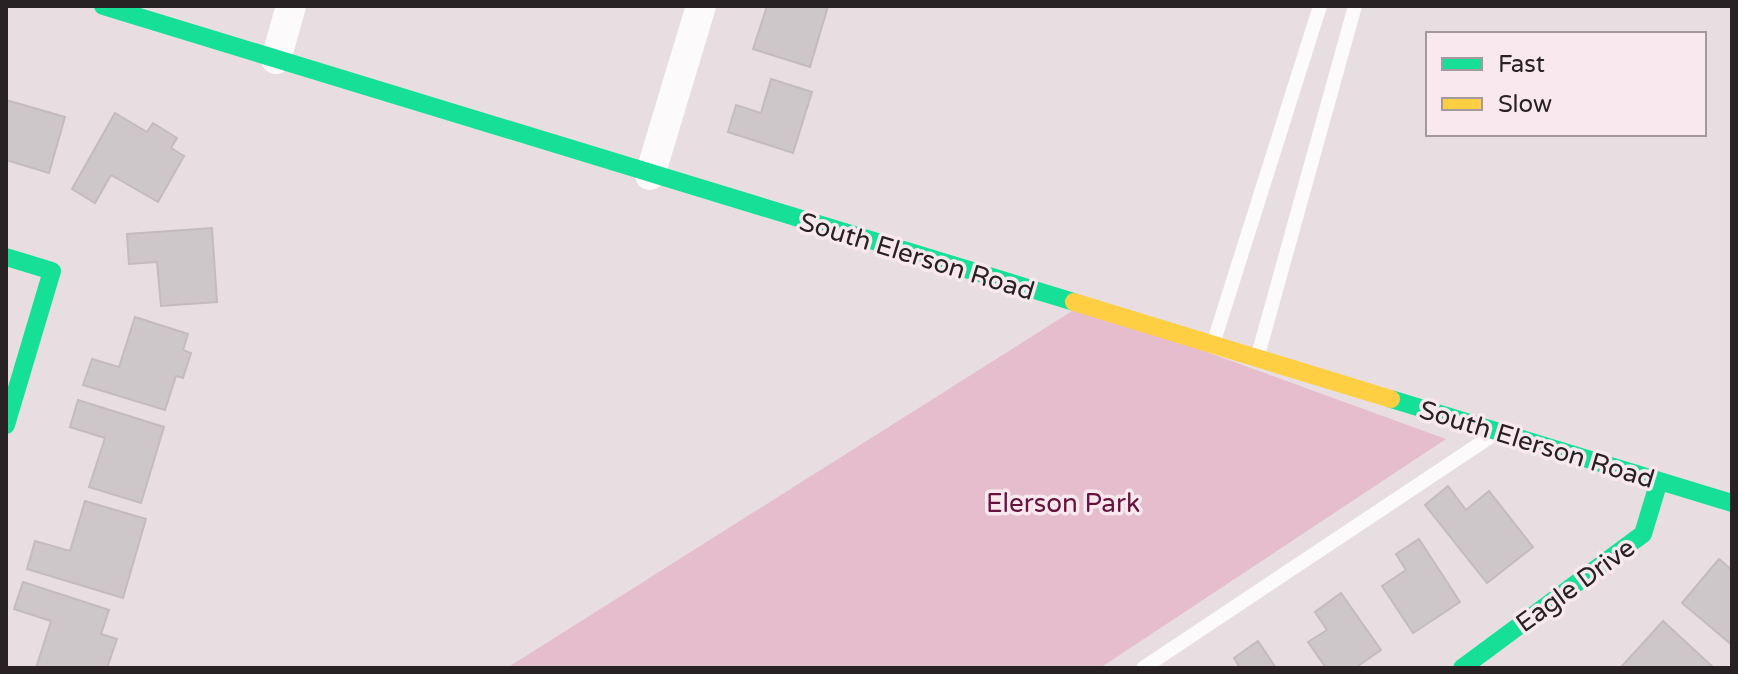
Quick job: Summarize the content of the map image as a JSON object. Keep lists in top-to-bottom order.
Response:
{
  "streets": {
    "street": ["South Elerson Road", "Eagle Drive"]
  },
  "crossings": [
    ["South Elerson Road", "Eagle Drive"]
  ],
  "parks": ["Elerson Park"],
  "legend": ["Fast", "Slow"]
}
